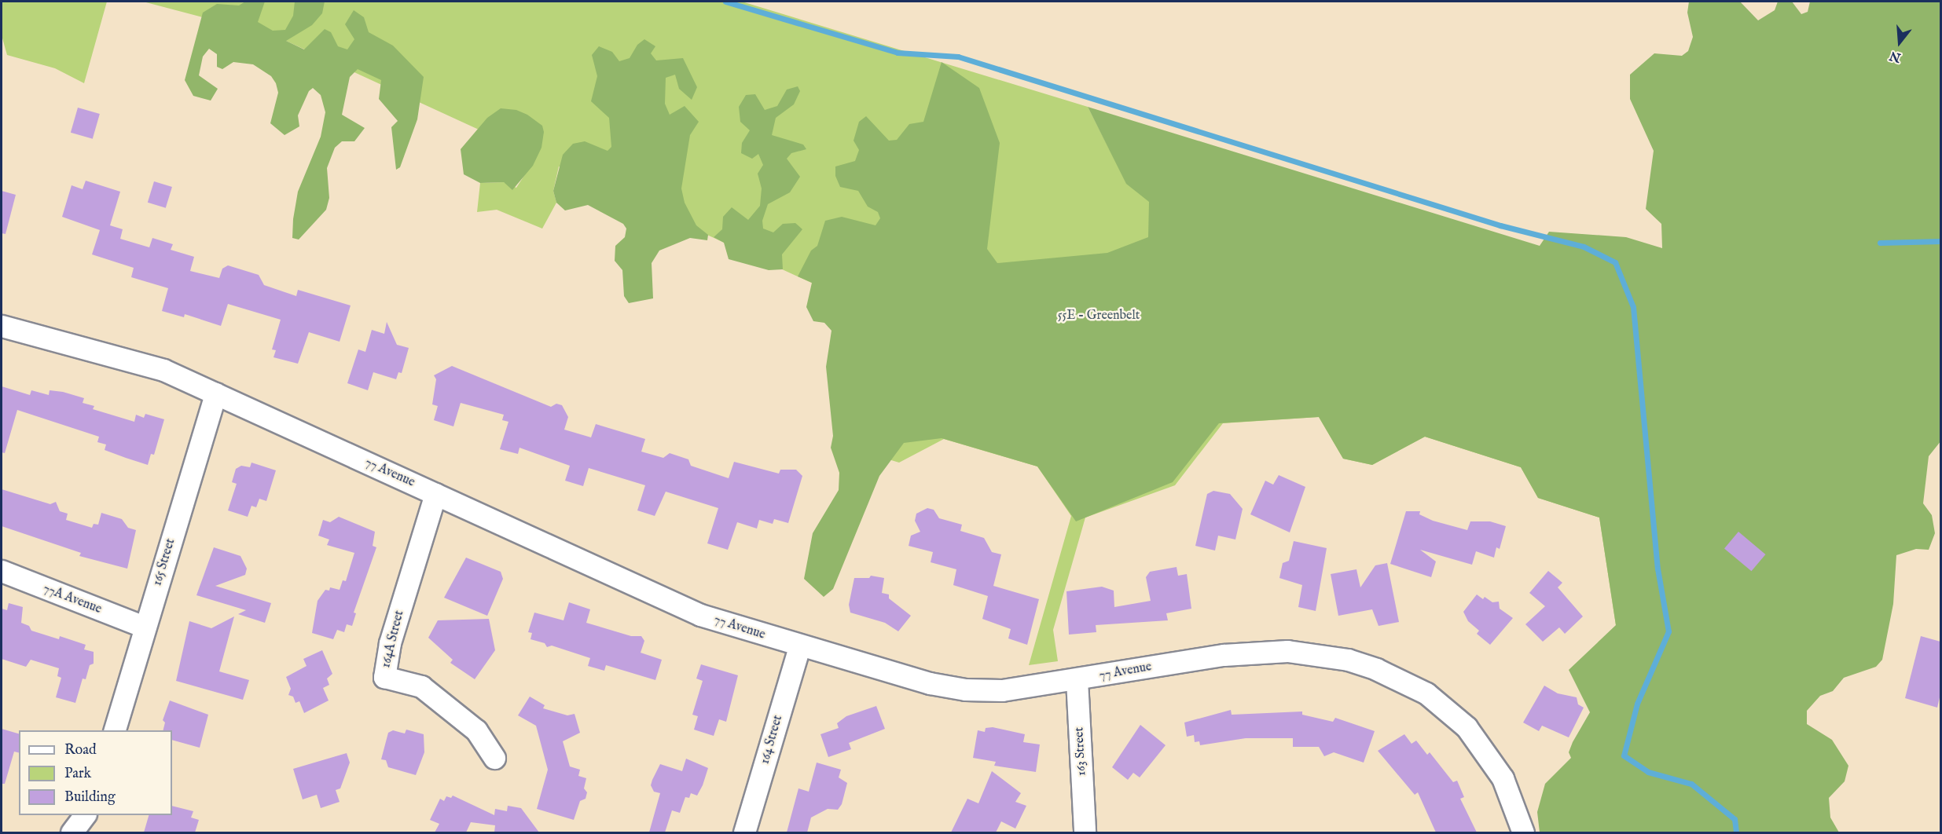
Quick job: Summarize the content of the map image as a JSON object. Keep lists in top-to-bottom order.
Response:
{
  "streets": {
    "street": [
      "77 Avenue",
      "165 Street",
      "77A Avenue",
      "164A Street",
      "164 Street",
      "163 Street"
    ]
  },
  "crossings": [
    ["77 Avenue", "165 Street"],
    ["77 Avenue", "164A Street"],
    ["77 Avenue", "164 Street"],
    ["77 Avenue", "163 Street"],
    ["165 Street", "77A Avenue"]
  ],
  "parks": ["55E - Greenbelt"],
  "legend": ["Road", "Park", "Building"],
  "north": "bottom"
}
